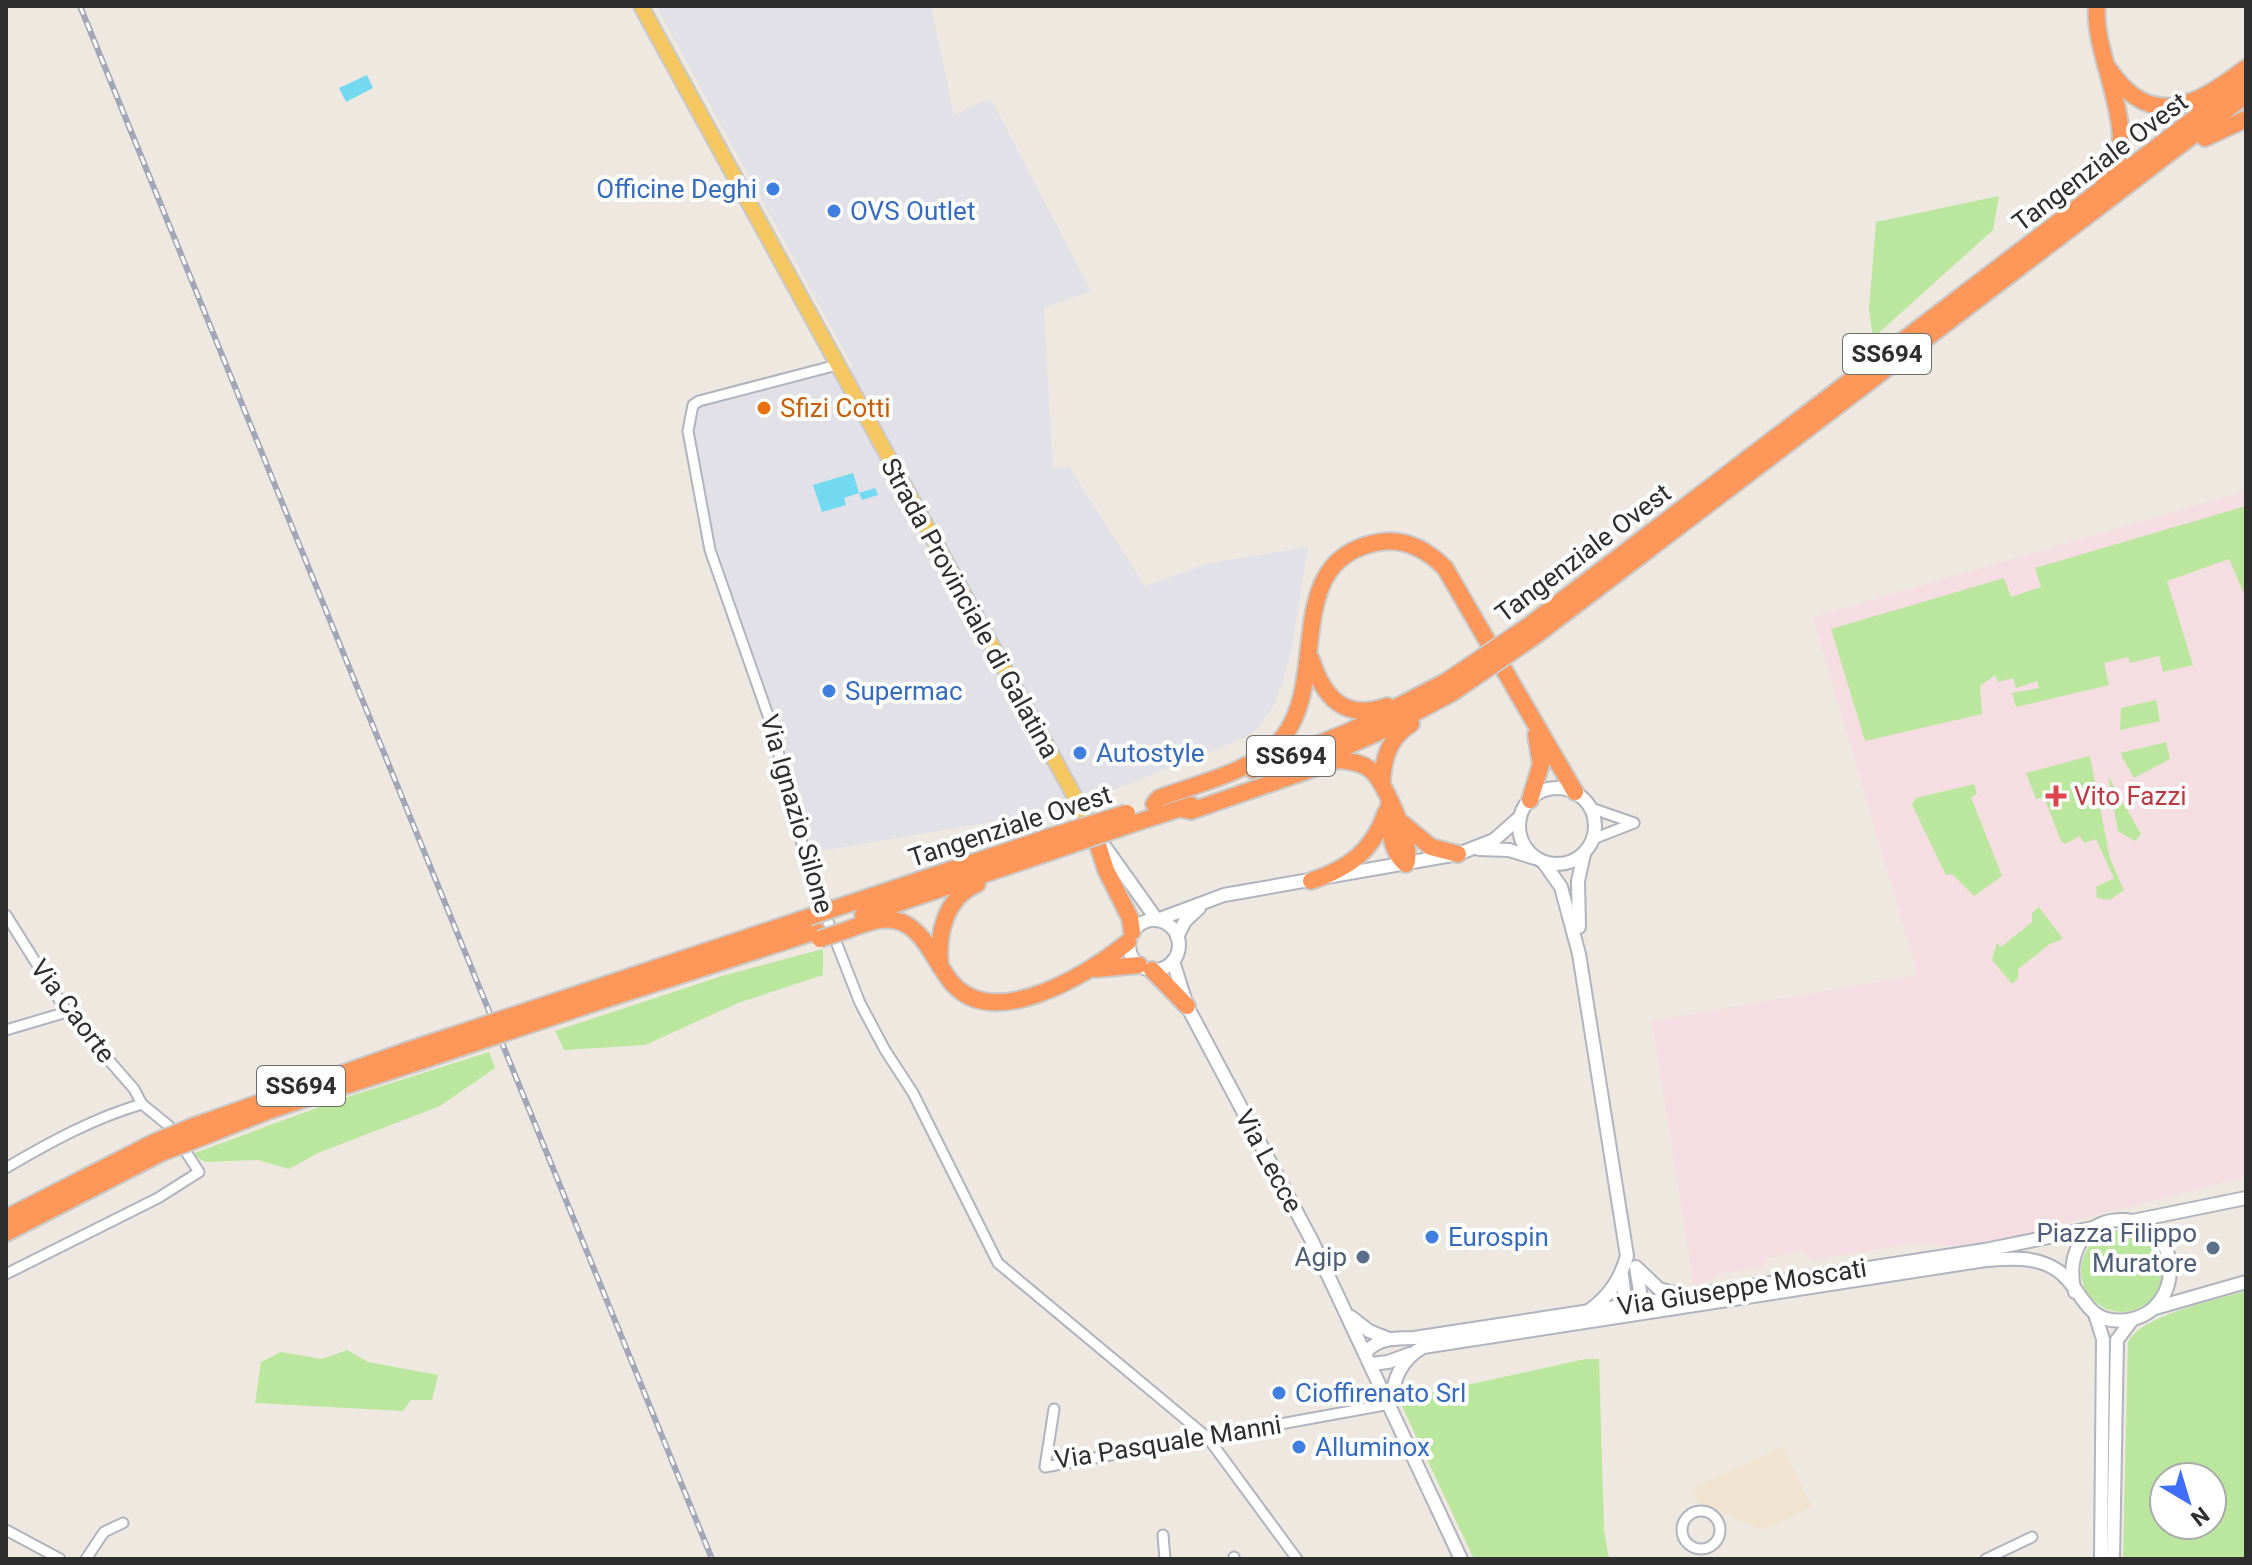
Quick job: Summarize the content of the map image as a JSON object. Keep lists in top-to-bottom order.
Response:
{
  "streets": {
    "highway": ["Tangenziale Ovest", "SS694"],
    "main road": ["Strada Provinciale di Galatina"],
    "street": [
      "Via Ignazio Silone",
      "Via Caorte",
      "Via Lecce",
      "Via Giuseppe Moscati",
      "Via Pasquale Manni"
    ]
  },
  "crossings": [
    ["Strada Provinciale di Galatina", "Via Ignazio Silone"],
    ["Via Ignazio Silone", "Via Pasquale Manni"],
    ["Via Lecce", "Via Giuseppe Moscati"],
    ["Via Lecce", "Via Pasquale Manni"]
  ],
  "places": {
    "other": [
      "Officine Deghi",
      "OVS Outlet",
      "Sfizi Cotti",
      "Supermac",
      "Autostyle",
      "Eurospin",
      "Piazza Filippo Muratore",
      "Agip",
      "Cioffirenato Srl",
      "Alluminox"
    ],
    "health": ["Vito Fazzi"]
  },
  "north": "bottom right"
}
